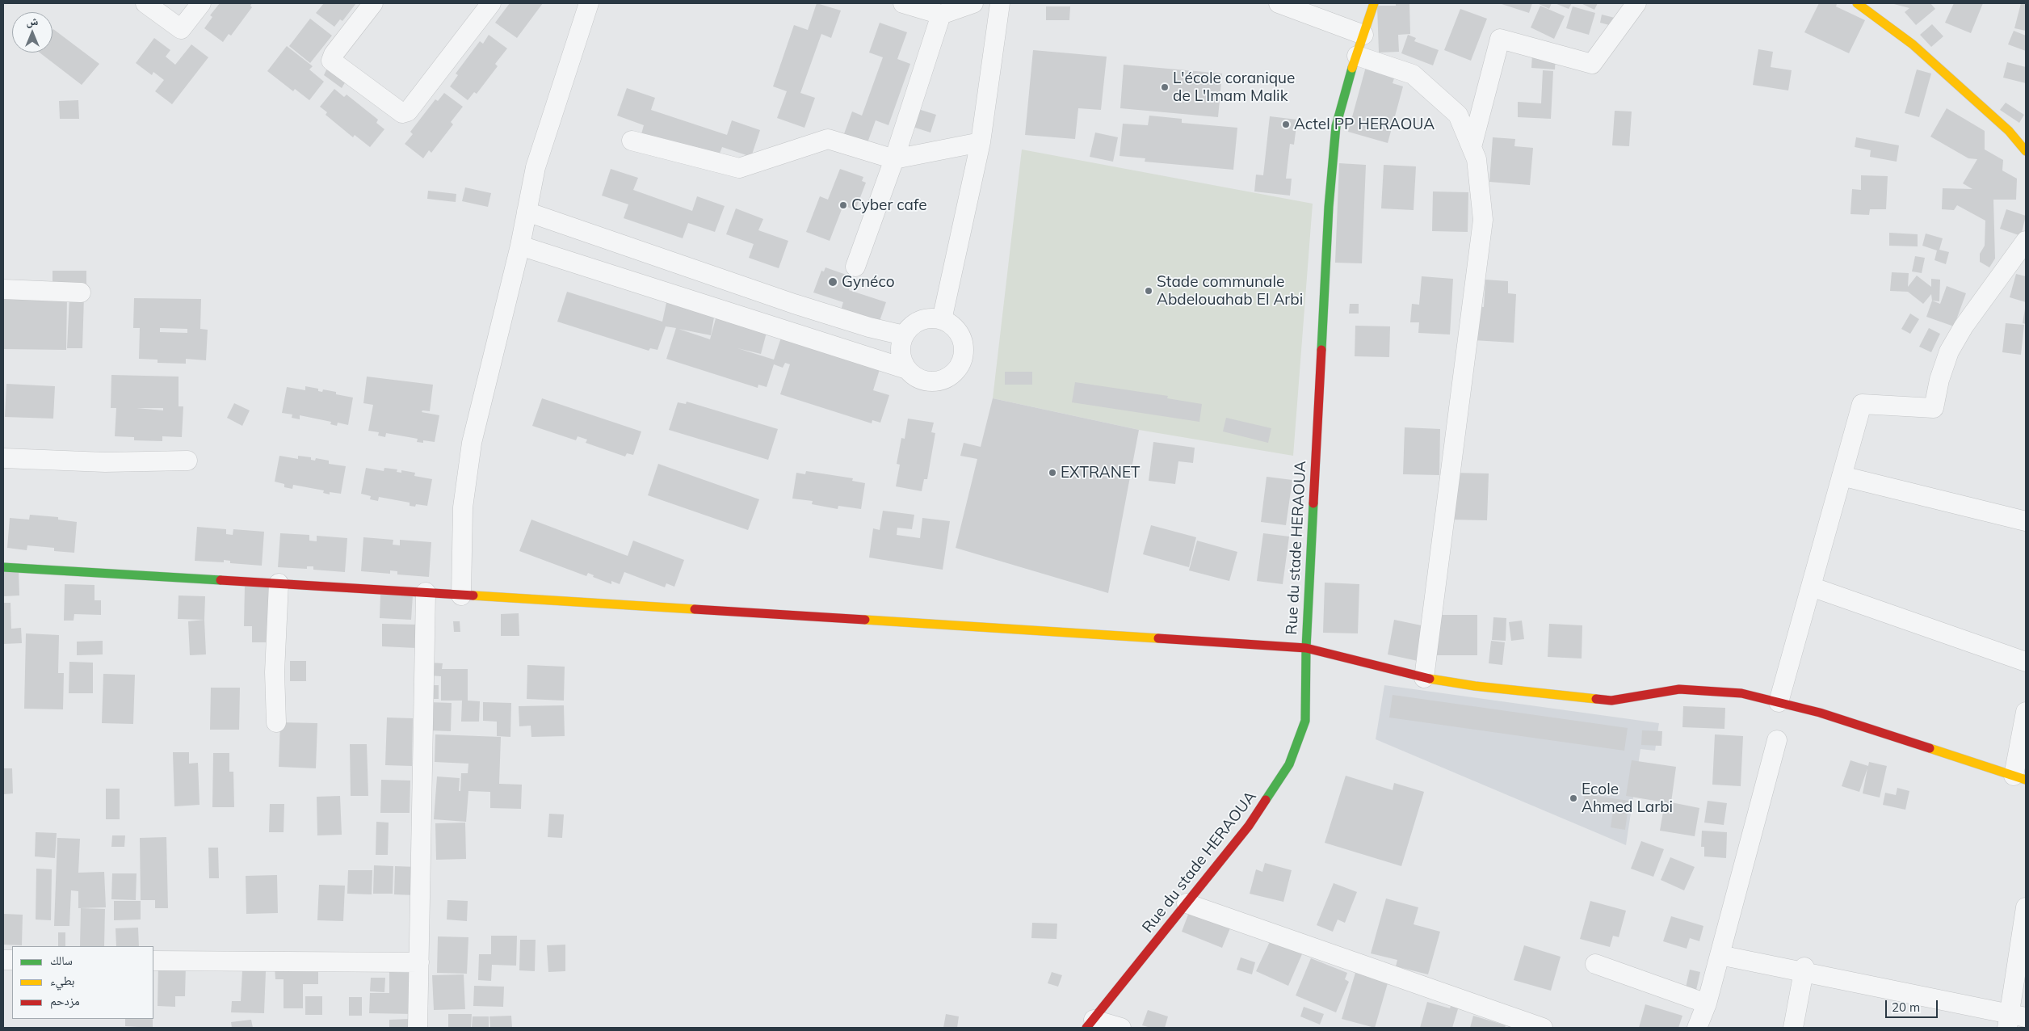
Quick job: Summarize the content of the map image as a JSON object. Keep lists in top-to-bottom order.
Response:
{
  "streets": {
    "street": ["Rue du stade HERAOUA"]
  },
  "places": [
    "L'école coranique de L'Imam Malik",
    "Actel PP HERAOUA",
    "Cyber cafe",
    "Gynéco",
    "Stade communale Abdelouahab El Arbi",
    "EXTRANET",
    "Ecole Ahmed Larbi"
  ],
  "legend": ["سالك", "بطيء", "مزدحم"],
  "scale_bar": "20 m",
  "north": "top"
}
